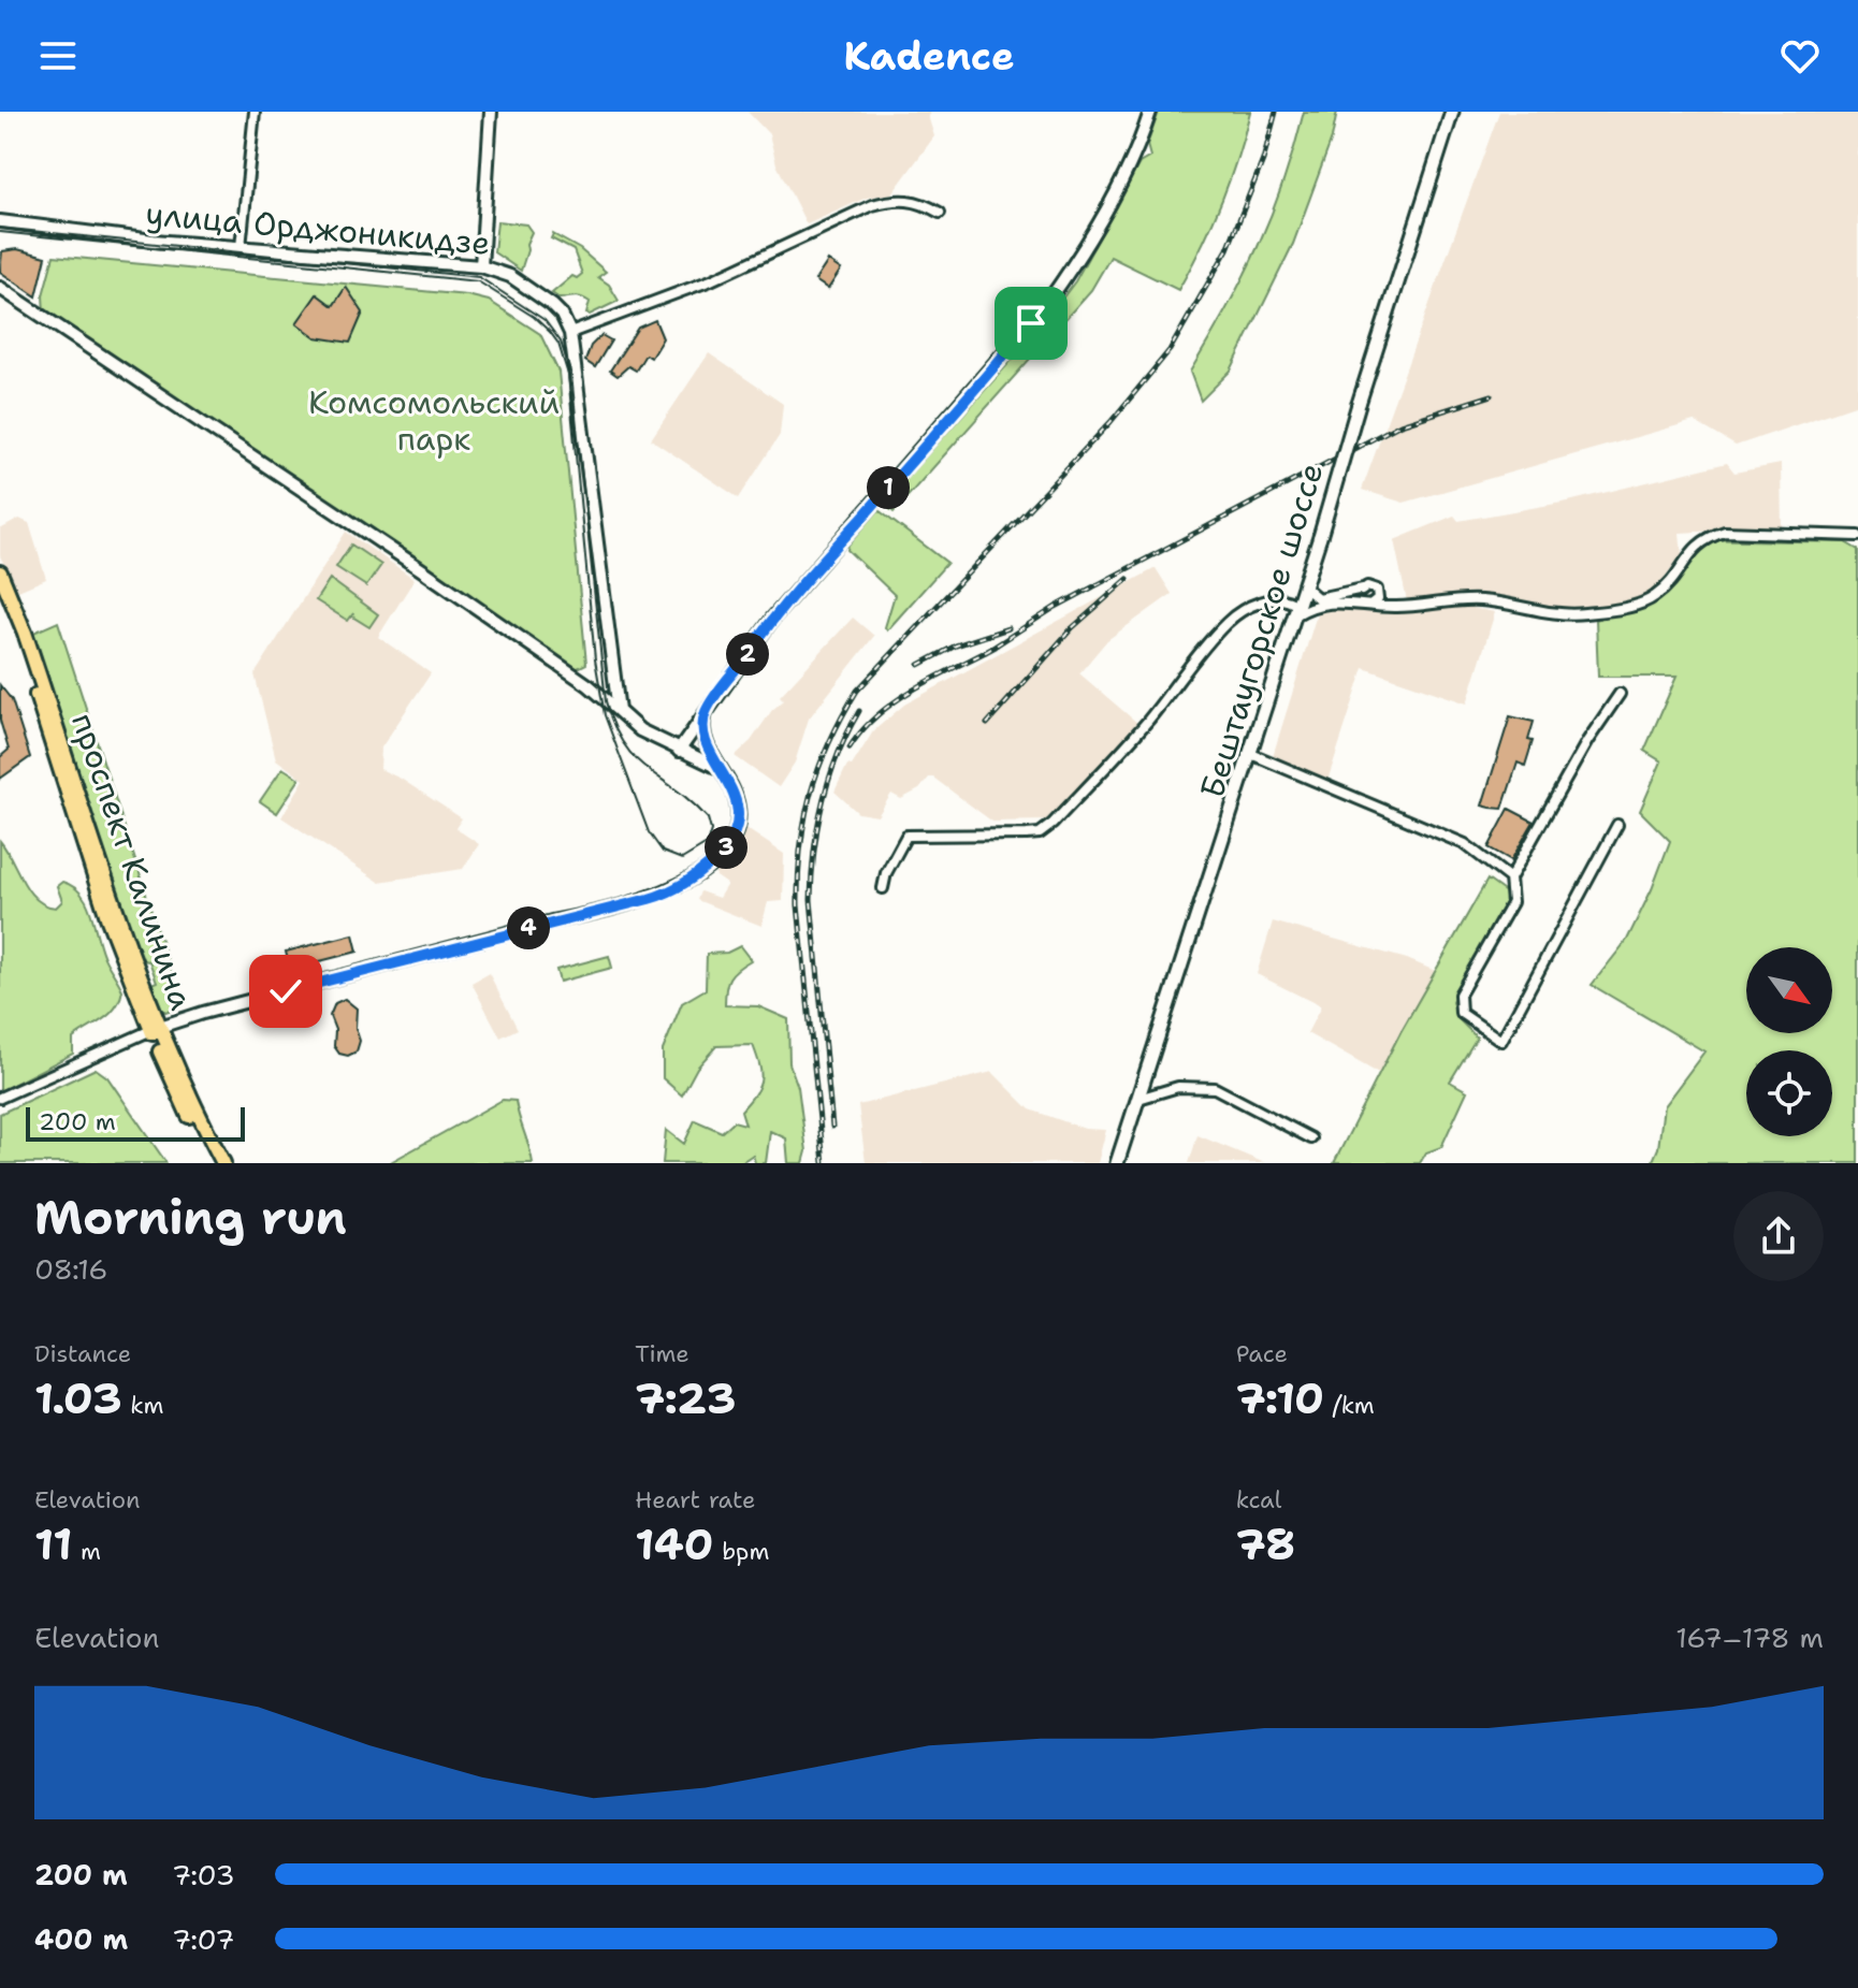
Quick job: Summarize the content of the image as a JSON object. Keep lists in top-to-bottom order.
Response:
{
  "streets": {
    "main road": ["Бештаугорское шоссе", "проспект Калинина"],
    "street": ["улица Орджоникидзе"]
  },
  "parks": ["Комсомольский парк"],
  "scale_bar": "200 m",
  "north": "bottom right",
  "page": {
    "header": "Kadence",
    "pins": [
      "1",
      "2",
      "3",
      "4"
    ],
    "scale": "200 m",
    "heading": ["Morning run", "08:16"],
    "stats": [
      ["Distance", "1.03 km"],
      ["Time", "7:23"],
      ["Pace", "7:10 /km"],
      ["Elevation", "11 m"],
      ["Heart rate", "140 bpm"],
      ["kcal", "78"]
    ],
    "chart": ["Elevation", "167–178 m"],
    "list": [
      {
        "name": "200 m",
        "note": "7:03"
      },
      {
        "name": "400 m",
        "note": "7:07"
      }
    ]
  }
}
